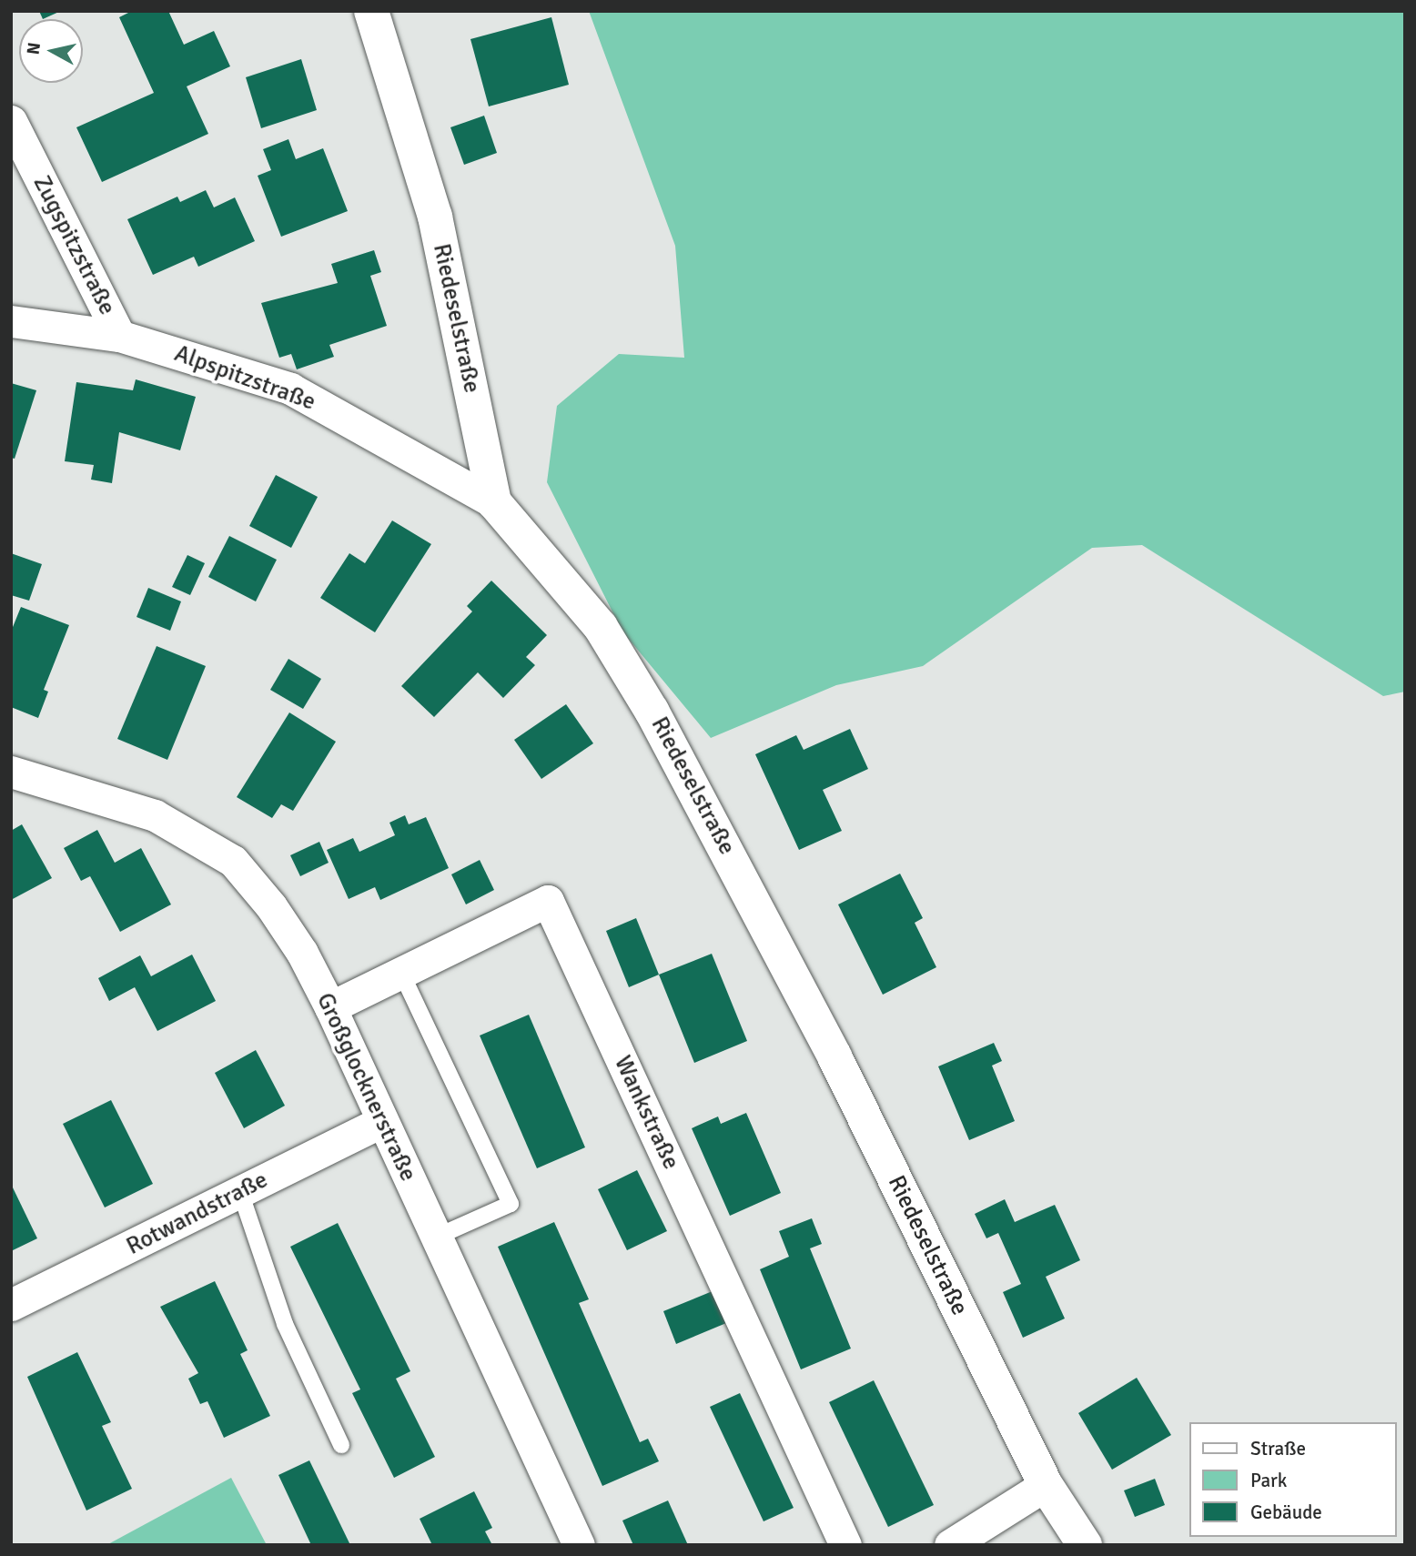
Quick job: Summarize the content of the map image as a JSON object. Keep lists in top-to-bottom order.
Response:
{
  "streets": {
    "street": [
      "Zugspitzstraße",
      "Riedeselstraße",
      "Alpspitzstraße",
      "Großglocknerstraße",
      "Wankstraße",
      "Rotwandstraße"
    ]
  },
  "crossings": [
    ["Zugspitzstraße", "Alpspitzstraße"],
    ["Riedeselstraße", "Alpspitzstraße"],
    ["Großglocknerstraße", "Wankstraße"],
    ["Großglocknerstraße", "Rotwandstraße"]
  ],
  "legend": ["Straße", "Park", "Gebäude"],
  "north": "left"
}
